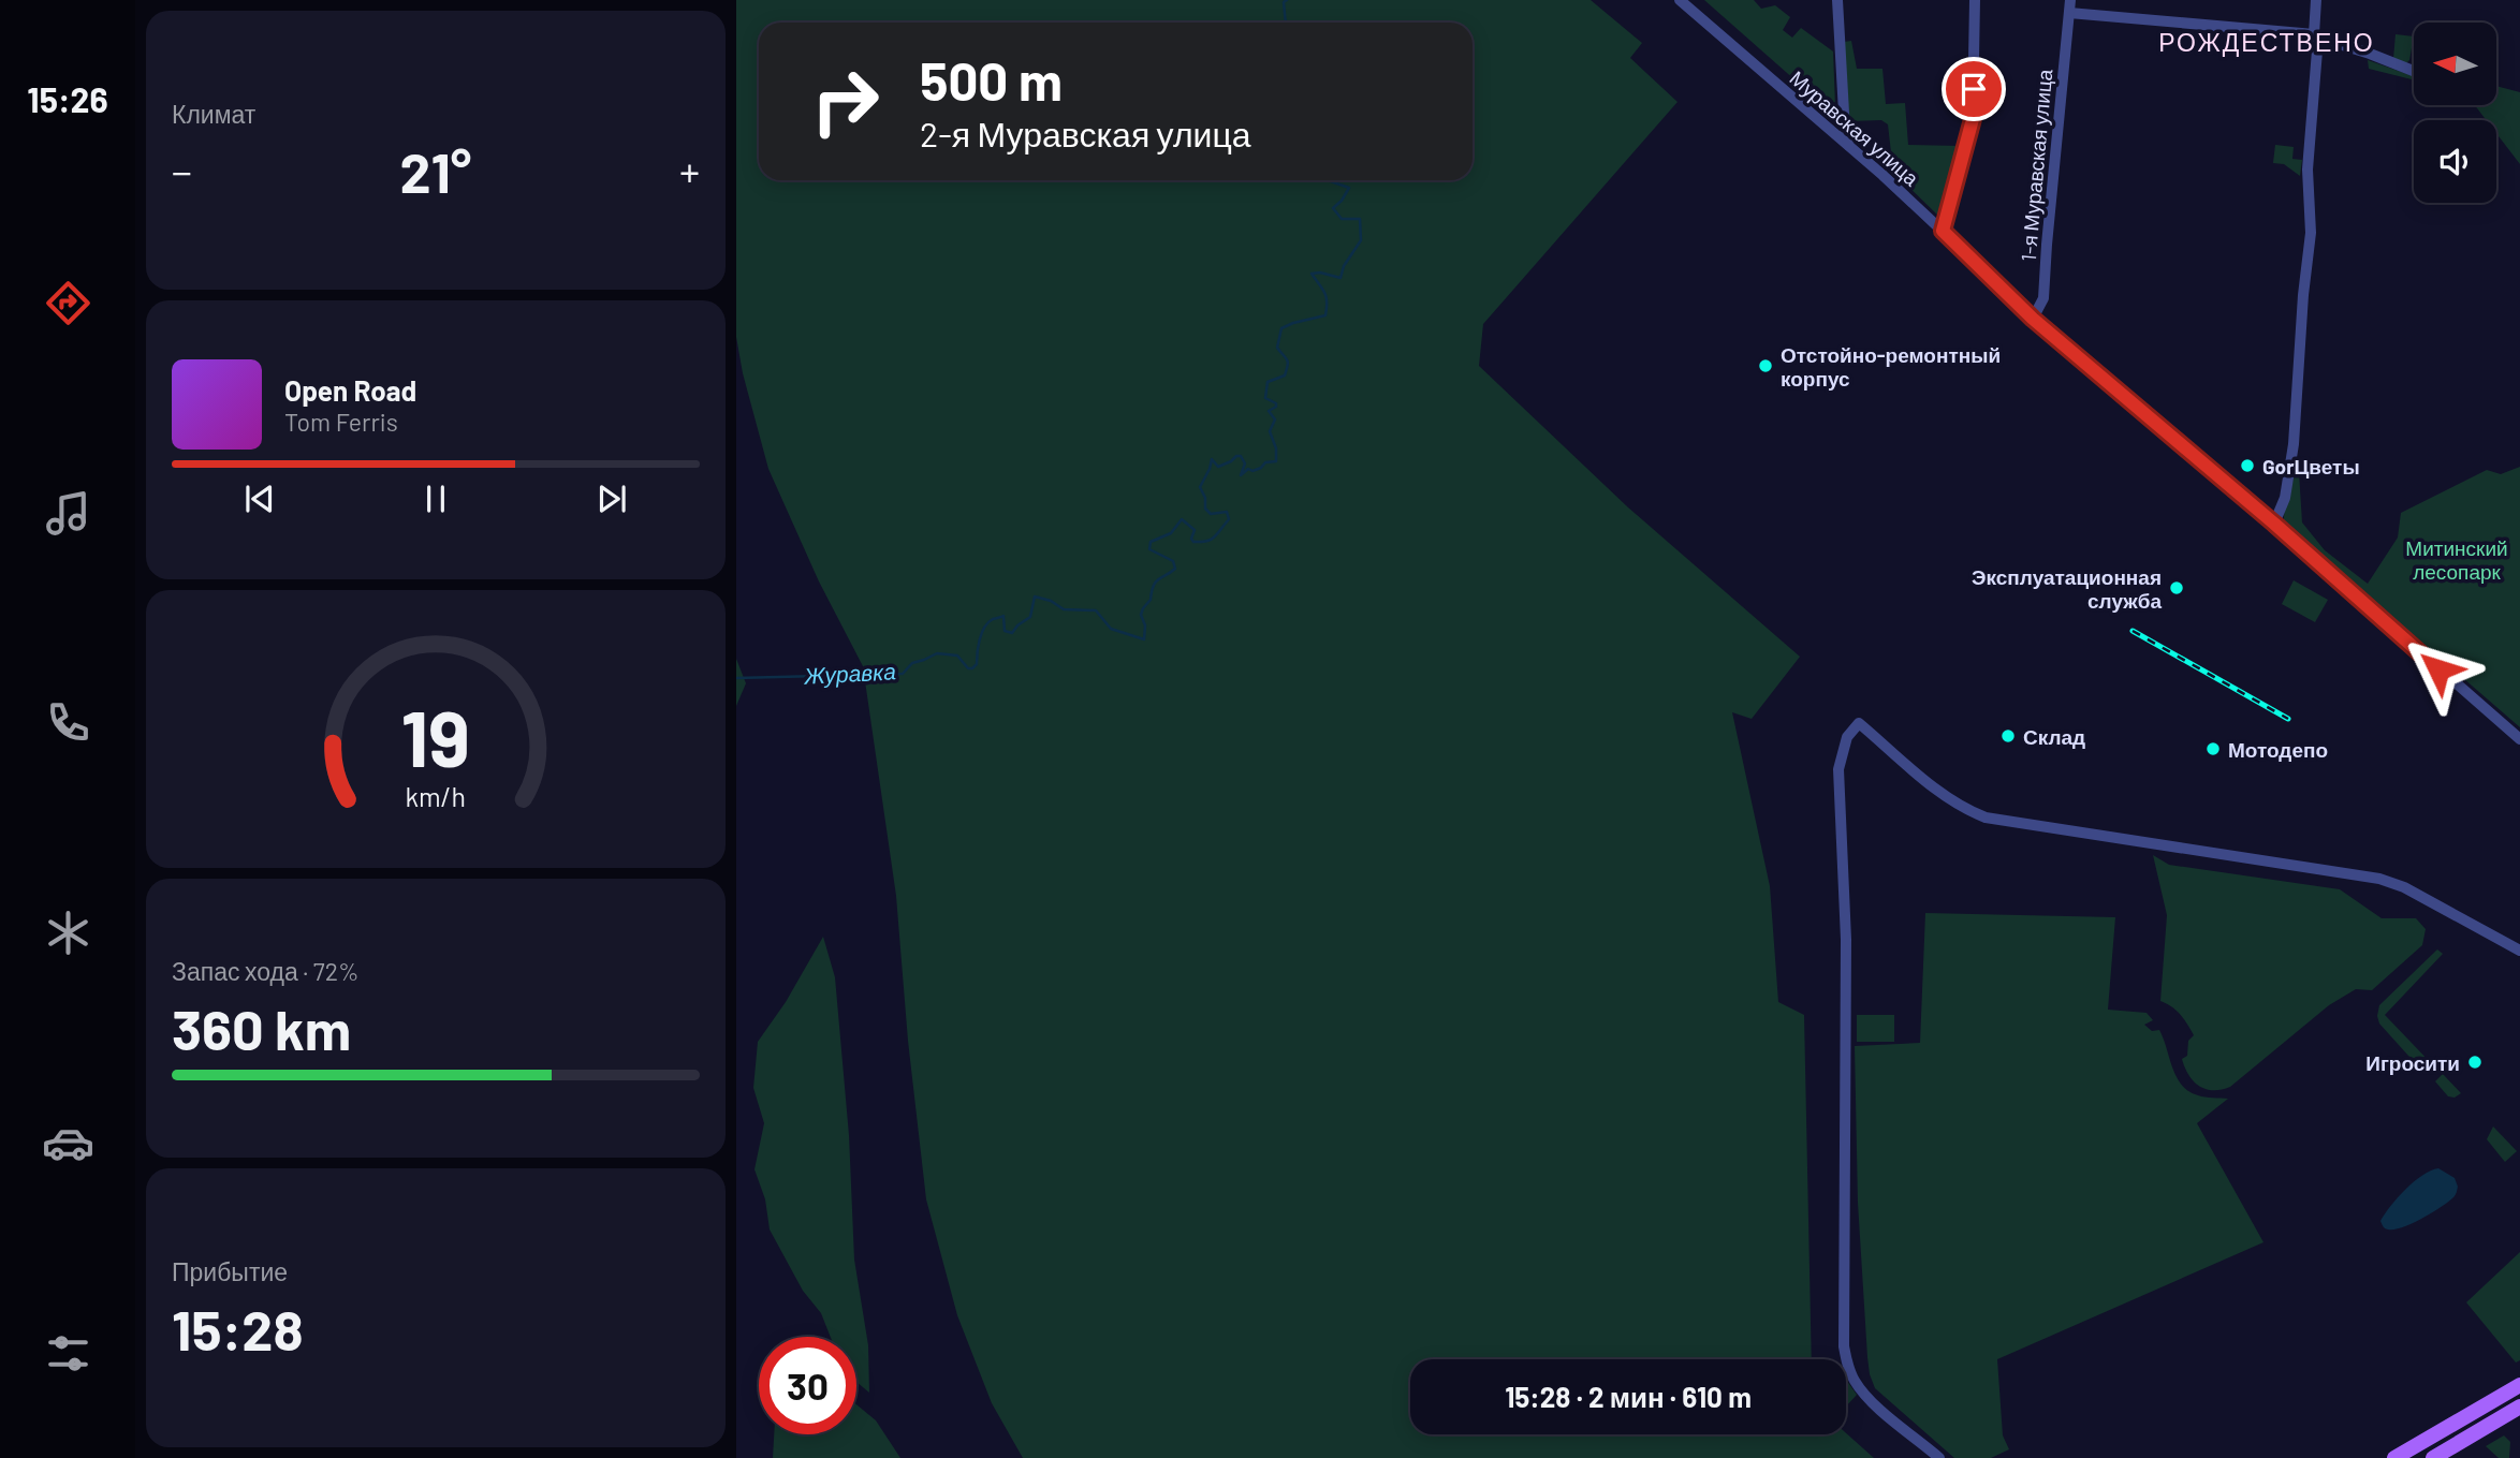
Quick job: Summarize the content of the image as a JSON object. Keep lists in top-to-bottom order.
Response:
{
  "streets": {
    "street": ["Муравская улица", "1-я Муравская улица"]
  },
  "crossings": [
    ["Муравская улица", "1-я Муравская улица"]
  ],
  "districts": ["РОЖДЕСТВЕНО"],
  "water": ["Журавка"],
  "parks": ["Митинский лесопарк"],
  "places": [
    "Отстойно-ремонтный корпус",
    "GorЦветы",
    "Эксплуатационная служба",
    "Склад",
    "Мотодепо",
    "Игросити"
  ],
  "north": "left",
  "page": {
    "tabs": "15:26",
    "tile": [
      "Климат",
      ["Запас хода · 72%", "360 km"],
      ["Прибытие", "15:28"]
    ],
    "turn": ["500 m", "2-я Муравская улица"],
    "heat": ["−", "21°", "+"],
    "song": ["Open Road", "Tom Ferris"],
    "limit": "30",
    "trip": "15:28 · 2 мин · 610 m",
    "gauge": ["19", "km/h"]
  }
}
